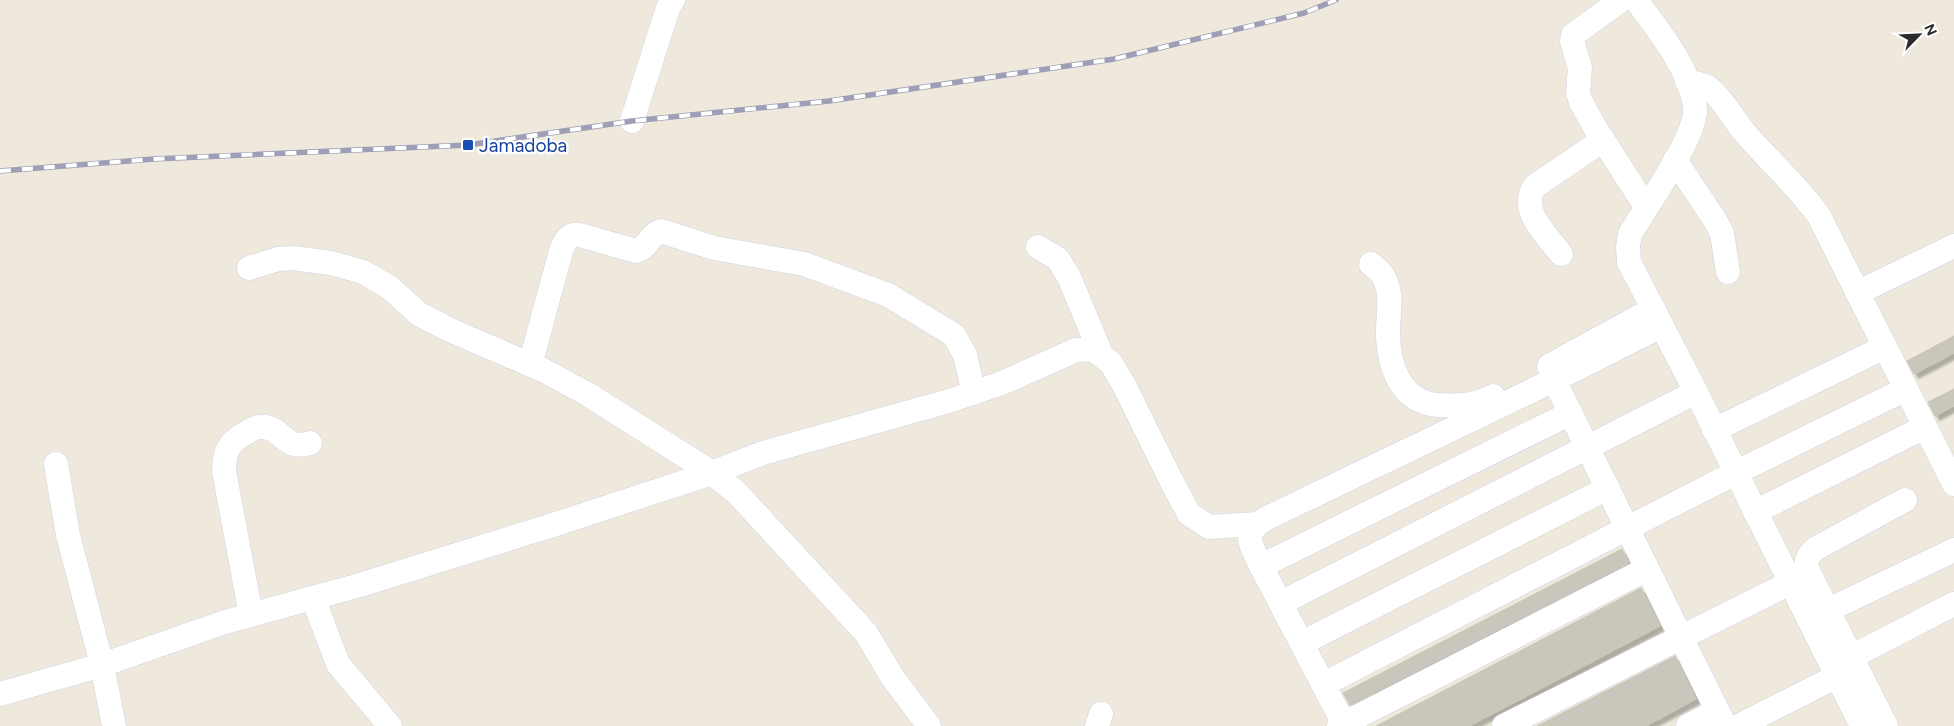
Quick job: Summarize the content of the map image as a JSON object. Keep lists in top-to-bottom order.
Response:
{
  "places": {
    "transit": ["Jamadoba"]
  },
  "north": "top right"
}
